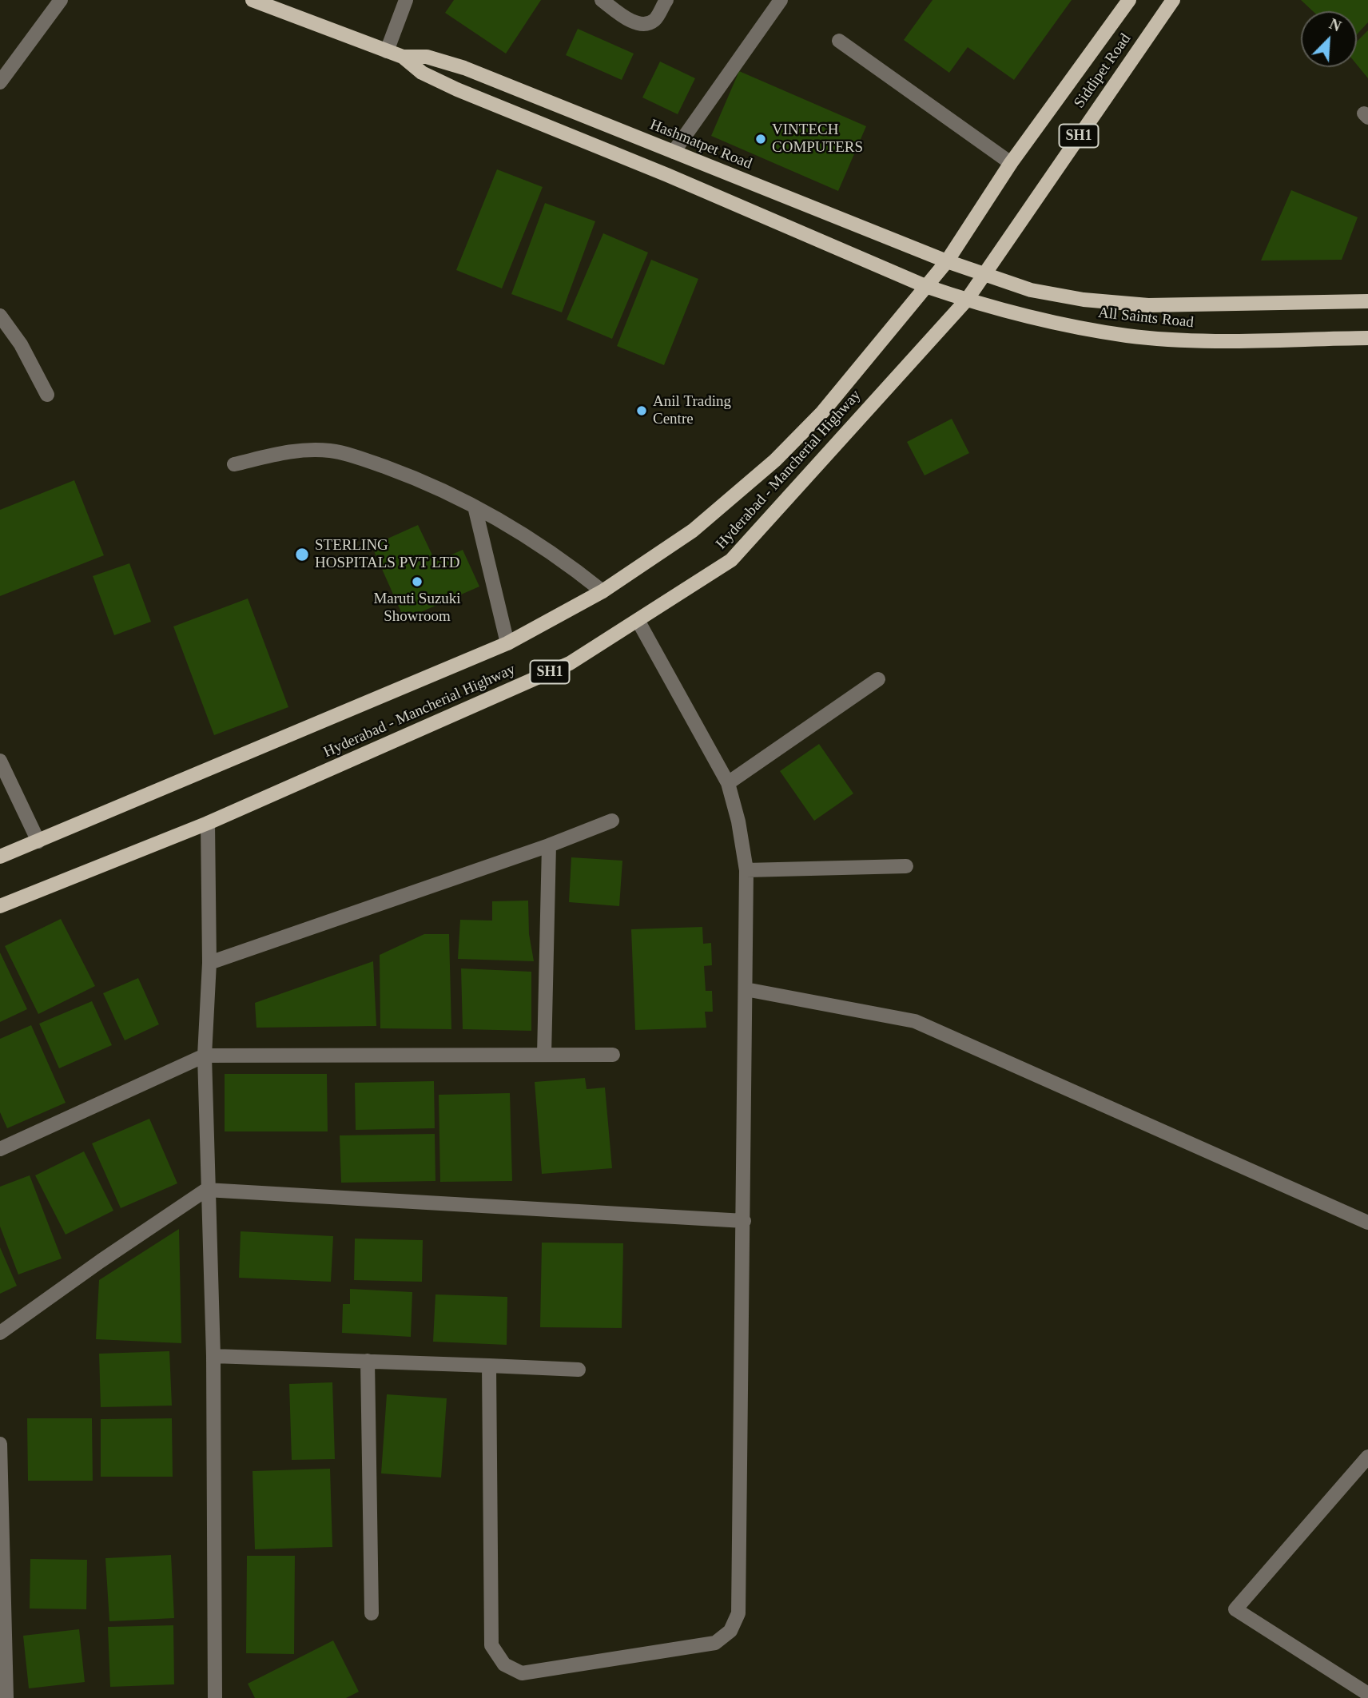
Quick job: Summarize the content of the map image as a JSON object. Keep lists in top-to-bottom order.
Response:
{
  "streets": {
    "main road": [
      "Siddipet Road",
      "SH1",
      "Hashmatpet Road",
      "All Saints Road",
      "Hyderabad - Mancherial Highway"
    ]
  },
  "crossings": [
    ["Siddipet Road", "Hashmatpet Road"],
    ["Siddipet Road", "All Saints Road"],
    ["Siddipet Road", "Hyderabad - Mancherial Highway"],
    ["Hashmatpet Road", "All Saints Road"],
    ["Hashmatpet Road", "Hyderabad - Mancherial Highway"],
    ["All Saints Road", "Hyderabad - Mancherial Highway"]
  ],
  "places": [
    "VINTECH COMPUTERS",
    "Anil Trading Centre",
    "STERLING HOSPITALS PVT LTD",
    "Maruti Suzuki Showroom"
  ],
  "north": "top right"
}
